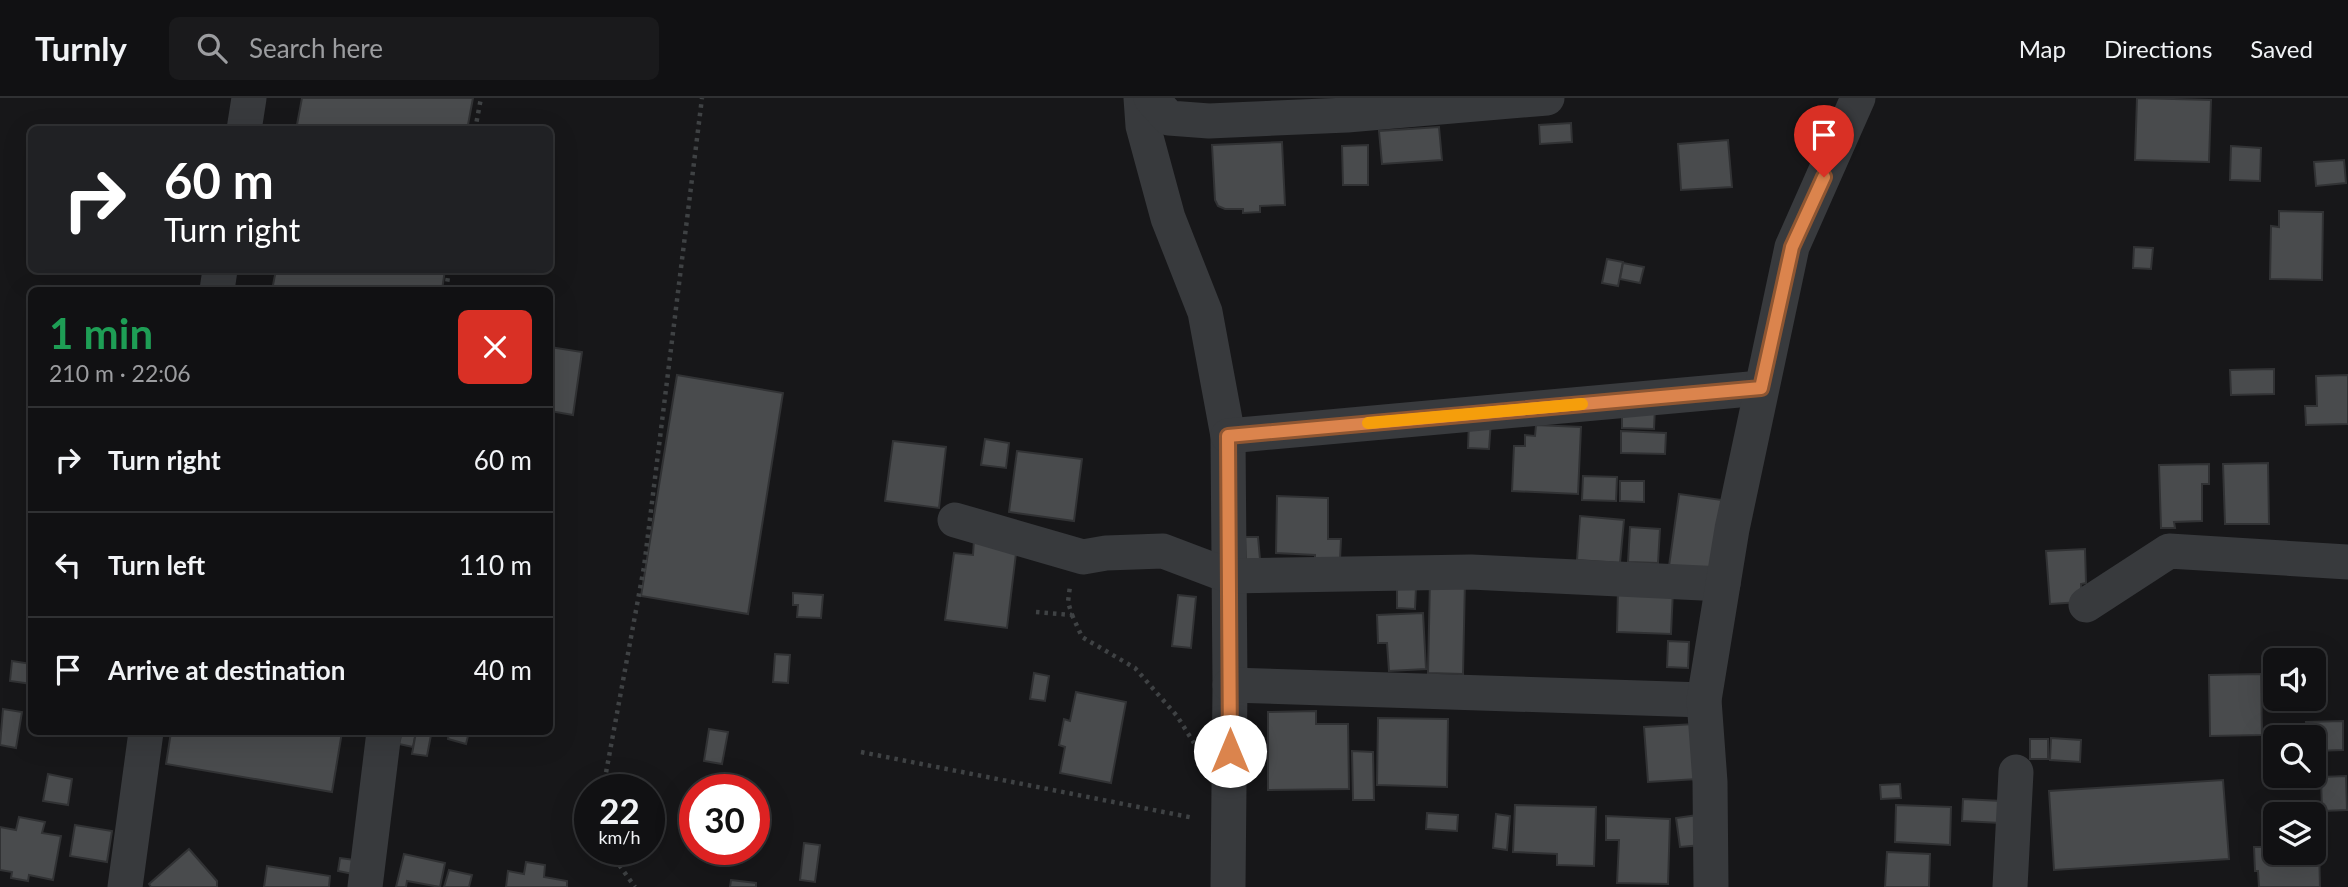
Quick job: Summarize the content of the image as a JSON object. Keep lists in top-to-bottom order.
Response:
{
  "page": {
    "header": "Turnly",
    "search": "Search here",
    "nav": ["Map", "Directions", "Saved"],
    "turn": ["60 m", "Turn right"],
    "heading": ["1 min", "210 m · 22:06"],
    "list": [
      {
        "name": "Turn right",
        "value": "60 m"
      },
      {
        "name": "Turn left",
        "value": "110 m"
      },
      {
        "name": "Arrive at destination",
        "value": "40 m"
      }
    ],
    "speed": "22 km/h",
    "limit": "30"
  }
}
